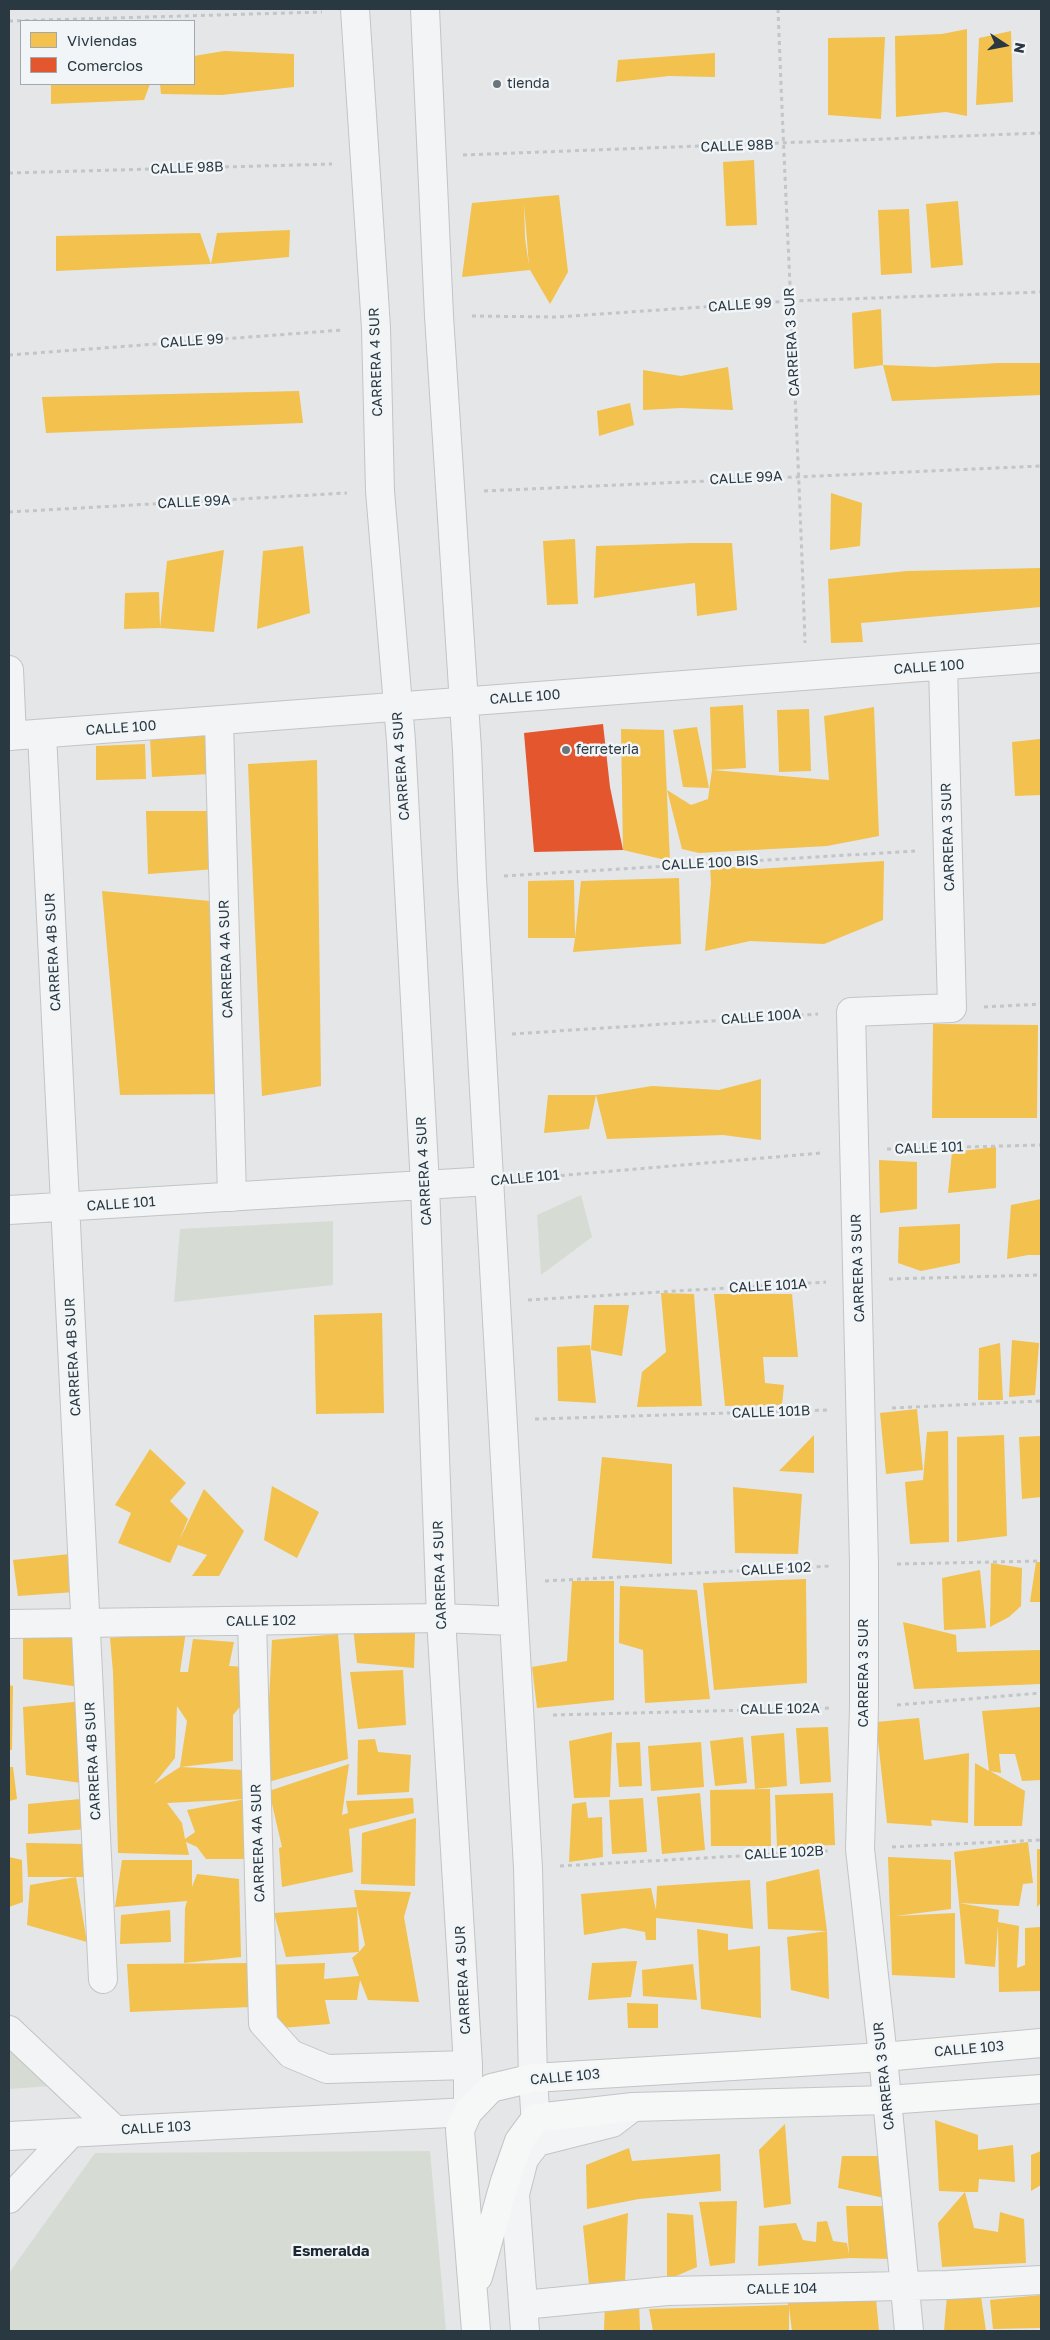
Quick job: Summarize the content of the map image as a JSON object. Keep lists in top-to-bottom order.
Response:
{
  "streets": {
    "street": [
      "CARRERA 3 SUR",
      "CARRERA 4 SUR",
      "CALLE 100",
      "CARRERA 4B SUR",
      "CARRERA 4A SUR",
      "CALLE 101",
      "CALLE 102",
      "CALLE 103",
      "CALLE 104"
    ],
    "path": [
      "CALLE 98B",
      "CALLE 99",
      "CALLE 99A",
      "CALLE 100 BIS",
      "CALLE 100A",
      "CALLE 101A",
      "CALLE 101B",
      "CALLE 102A",
      "CALLE 102B"
    ]
  },
  "crossings": [
    ["CALLE 98B", "CARRERA 3 SUR"],
    ["CALLE 98B", "CARRERA 4 SUR"],
    ["CALLE 99", "CARRERA 3 SUR"],
    ["CALLE 99", "CARRERA 4 SUR"],
    ["CARRERA 3 SUR", "CALLE 99A"],
    ["CARRERA 3 SUR", "CALLE 100"],
    ["CARRERA 3 SUR", "CALLE 100 BIS"],
    ["CARRERA 3 SUR", "CALLE 100A"],
    ["CARRERA 3 SUR", "CALLE 101"],
    ["CARRERA 3 SUR", "CALLE 101A"],
    ["CARRERA 3 SUR", "CALLE 101B"],
    ["CARRERA 3 SUR", "CALLE 102"],
    ["CARRERA 3 SUR", "CALLE 102A"],
    ["CARRERA 3 SUR", "CALLE 102B"],
    ["CARRERA 3 SUR", "CALLE 103"],
    ["CARRERA 3 SUR", "CALLE 104"],
    ["CARRERA 4 SUR", "CALLE 99A"],
    ["CARRERA 4 SUR", "CALLE 100"],
    ["CARRERA 4 SUR", "CARRERA 4A SUR"],
    ["CARRERA 4 SUR", "CALLE 101"],
    ["CARRERA 4 SUR", "CALLE 102"],
    ["CARRERA 4 SUR", "CALLE 103"],
    ["CALLE 100", "CARRERA 4B SUR"],
    ["CALLE 100", "CARRERA 4A SUR"],
    ["CARRERA 4B SUR", "CALLE 101"],
    ["CARRERA 4B SUR", "CALLE 102"],
    ["CARRERA 4A SUR", "CALLE 101"],
    ["CARRERA 4A SUR", "CALLE 102"]
  ],
  "districts": ["Esmeralda"],
  "places": ["tienda", "ferreteria"],
  "legend": ["Viviendas", "Comercios"],
  "north": "right"
}
